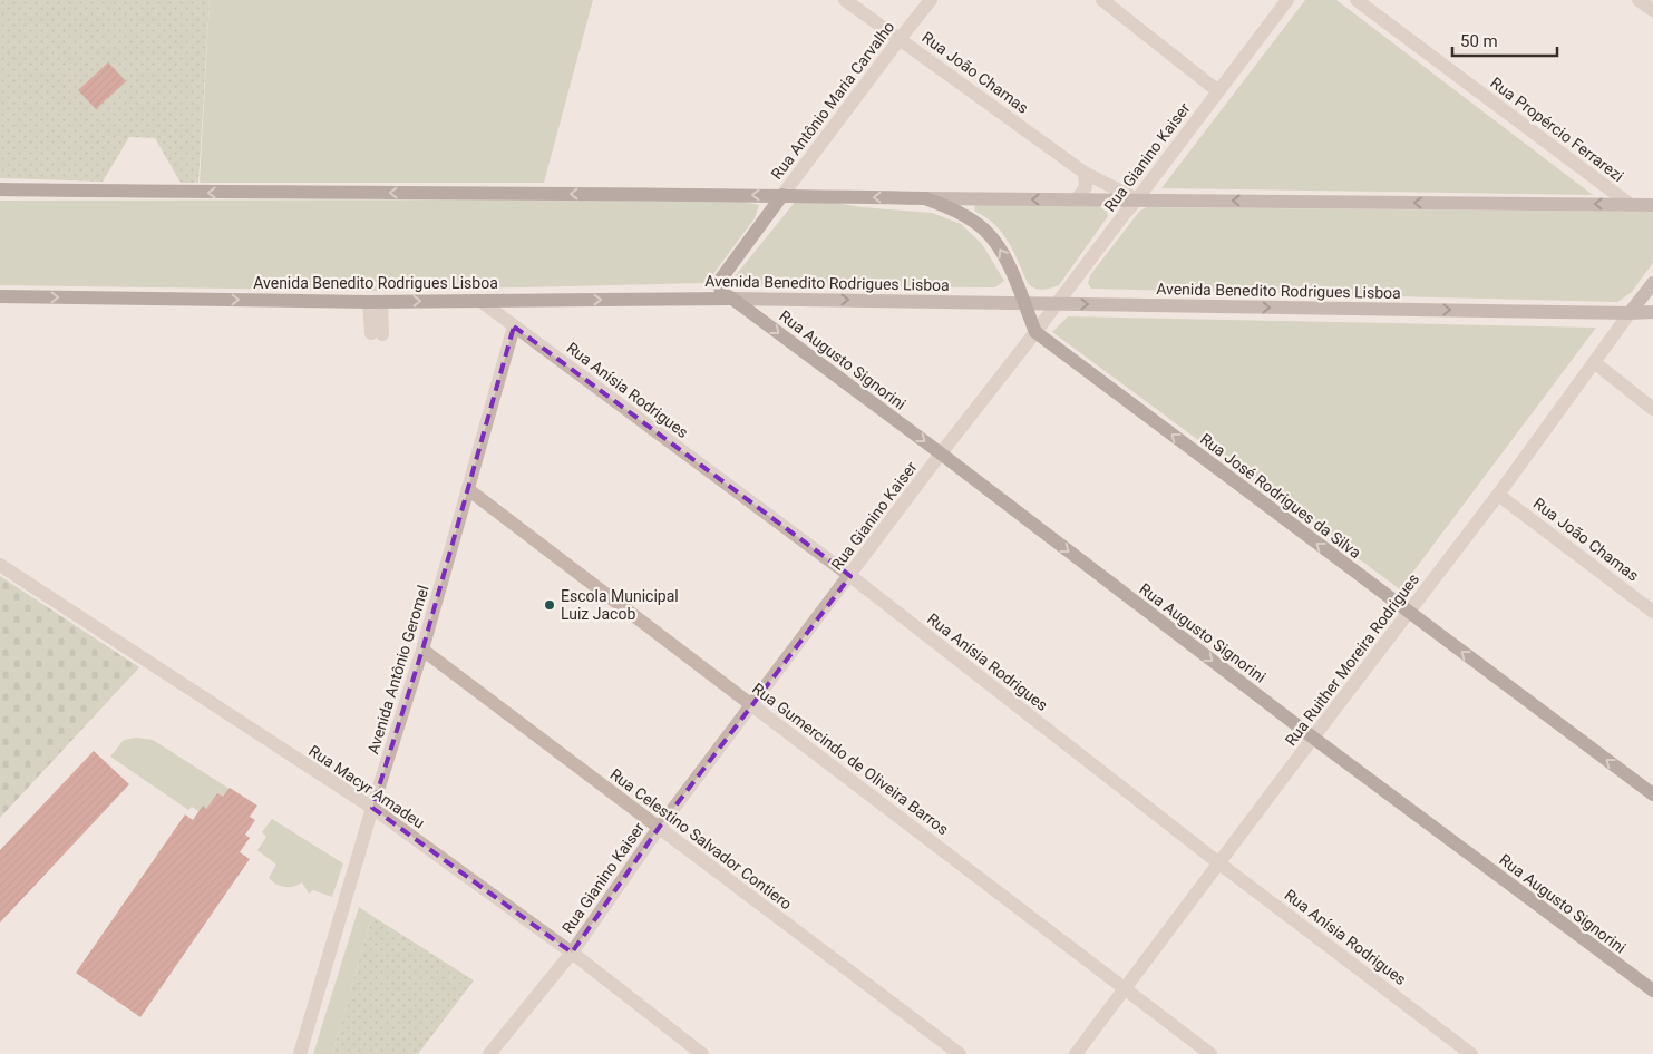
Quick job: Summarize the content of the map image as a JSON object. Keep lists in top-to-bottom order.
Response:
{
  "streets": {
    "main road": [
      "Avenida Benedito Rodrigues Lisboa",
      "Rua Augusto Signorini",
      "Rua José Rodrigues da Silva",
      "Rua Ruither Moreira Rodrigues"
    ],
    "street": [
      "Rua João Chamas",
      "Rua Antônio Maria Carvalho",
      "Rua Propércio Ferrarezi",
      "Rua Gianino Kaiser",
      "Rua Anísia Rodrigues",
      "Avenida Antônio Geromel",
      "Rua Gumercindo de Oliveira Barros",
      "Rua Macyr Amadeu",
      "Rua Celestino Salvador Contiero"
    ]
  },
  "crossings": [
    ["Rua João Chamas", "Rua Antônio Maria Carvalho"],
    ["Rua João Chamas", "Rua Gianino Kaiser"],
    ["Rua João Chamas", "Rua Ruither Moreira Rodrigues"],
    ["Rua Gianino Kaiser", "Avenida Benedito Rodrigues Lisboa"],
    ["Rua Gianino Kaiser", "Rua Augusto Signorini"],
    ["Rua Gianino Kaiser", "Rua Anísia Rodrigues"],
    ["Rua Gianino Kaiser", "Rua José Rodrigues da Silva"],
    ["Rua Gianino Kaiser", "Rua Gumercindo de Oliveira Barros"],
    ["Rua Gianino Kaiser", "Rua Macyr Amadeu"],
    ["Rua Gianino Kaiser", "Rua Celestino Salvador Contiero"],
    ["Avenida Benedito Rodrigues Lisboa", "Rua Augusto Signorini"],
    ["Avenida Benedito Rodrigues Lisboa", "Rua Anísia Rodrigues"],
    ["Avenida Benedito Rodrigues Lisboa", "Rua Ruither Moreira Rodrigues"],
    ["Rua Augusto Signorini", "Rua Ruither Moreira Rodrigues"],
    ["Rua Anísia Rodrigues", "Rua Ruither Moreira Rodrigues"],
    ["Rua Anísia Rodrigues", "Avenida Antônio Geromel"],
    ["Rua José Rodrigues da Silva", "Rua Ruither Moreira Rodrigues"],
    ["Rua Ruither Moreira Rodrigues", "Rua Gumercindo de Oliveira Barros"],
    ["Avenida Antônio Geromel", "Rua Gumercindo de Oliveira Barros"],
    ["Avenida Antônio Geromel", "Rua Macyr Amadeu"],
    ["Avenida Antônio Geromel", "Rua Celestino Salvador Contiero"]
  ],
  "one_way": ["Rua Augusto Signorini", "Rua José Rodrigues da Silva"],
  "places": ["Escola Municipal Luiz Jacob"],
  "scale_bar": "50 m"
}
